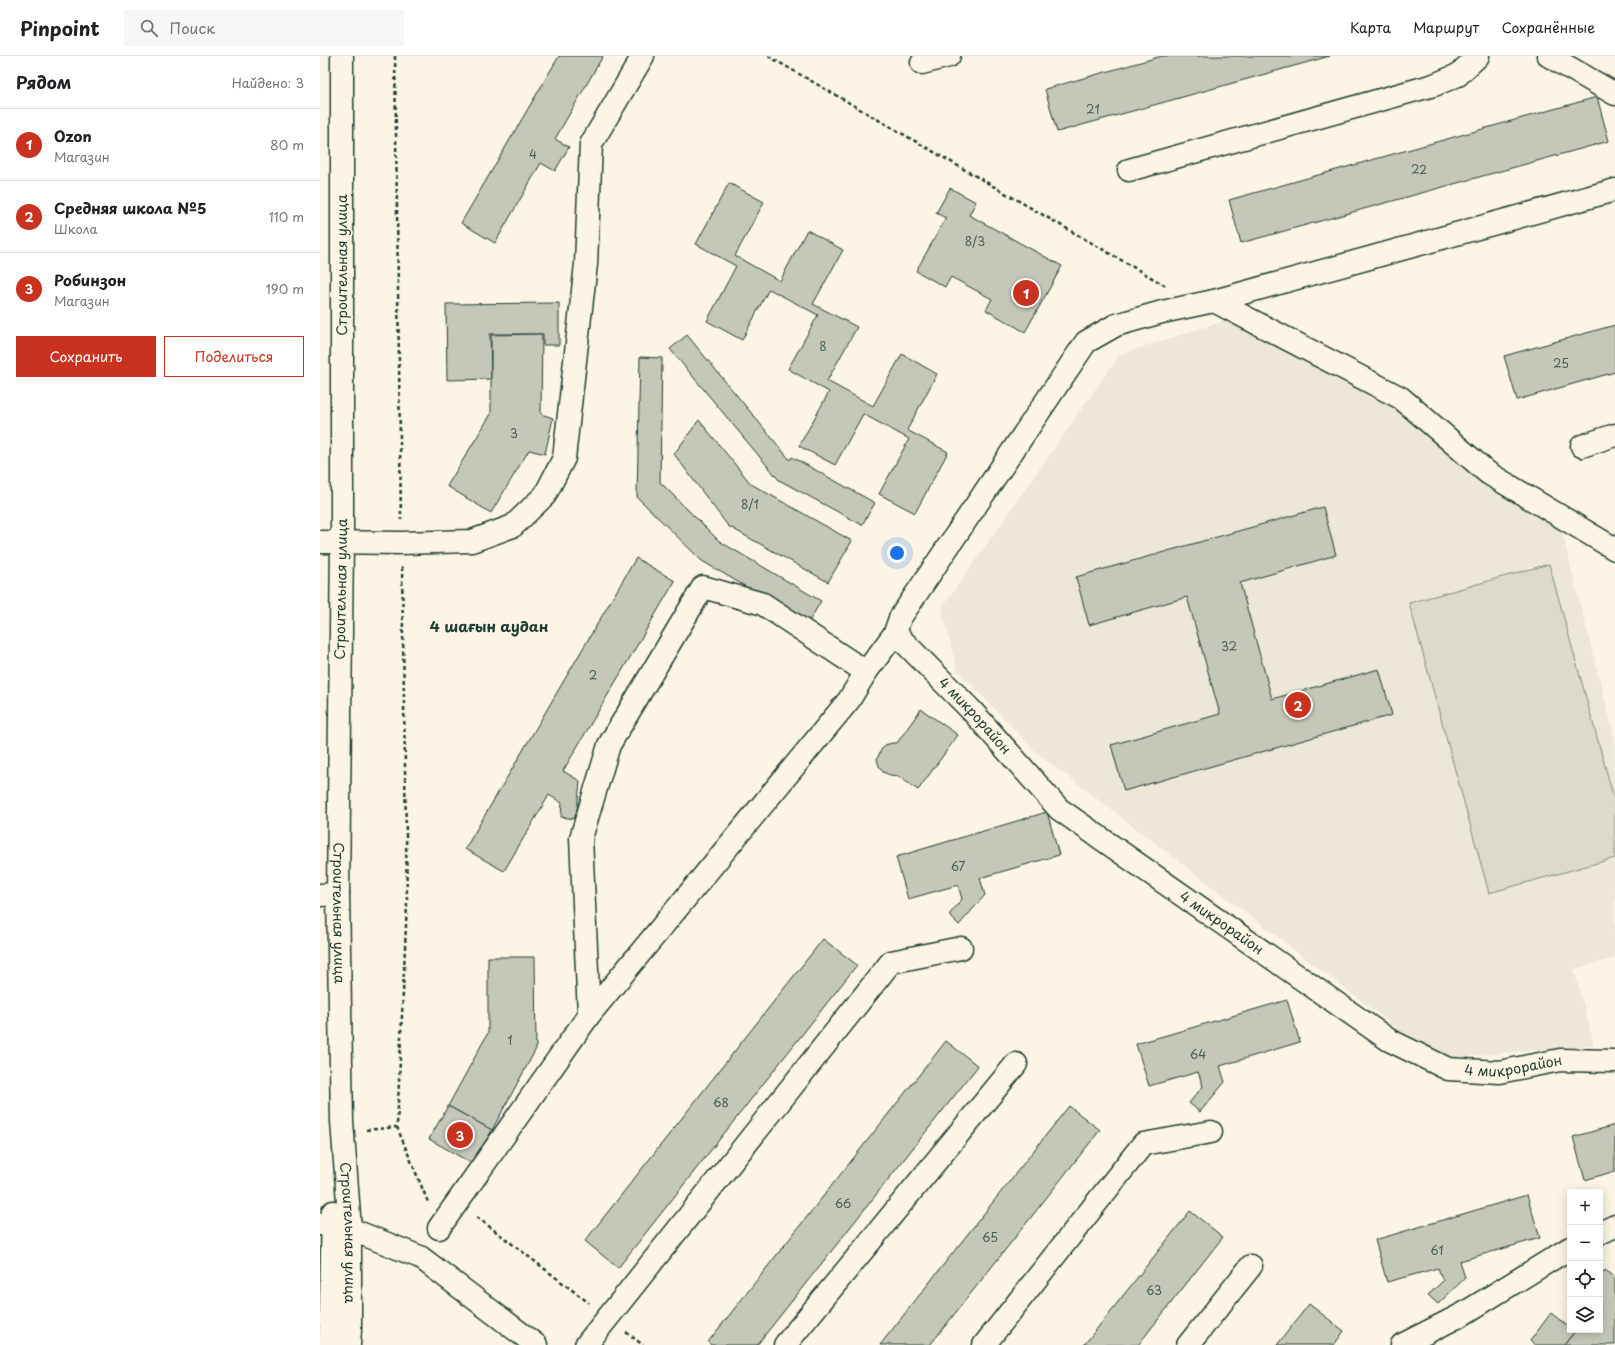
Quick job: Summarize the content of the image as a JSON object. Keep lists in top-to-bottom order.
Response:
{
  "streets": {
    "street": ["Строительная улица", "4 микрорайон"]
  },
  "districts": ["4 шағын аудан"],
  "house_numbers": [
    "21",
    "4",
    "22",
    "8/3",
    "8",
    "25",
    "3",
    "8/1",
    "32",
    "2",
    "67",
    "1",
    "64",
    "68",
    "66",
    "65",
    "61",
    "63"
  ],
  "page": {
    "header": "Pinpoint",
    "search": "Поиск",
    "nav": ["Карта", "Маршрут", "Сохранённые"],
    "heading": ["Рядом", "Найдено: 3"],
    "list": [
      {
        "mark": "1",
        "name": "Ozon",
        "note": "Магазин",
        "value": "80 m"
      },
      {
        "mark": "2",
        "name": "Средняя школа №5",
        "note": "Школа",
        "value": "110 m"
      },
      {
        "mark": "3",
        "name": "Робинзон",
        "note": "Магазин",
        "value": "190 m"
      }
    ],
    "pins": ["1", "2", "3"],
    "buttons": ["Сохранить", "Поделиться"],
    "map_buttons": ["+", "−"]
  }
}
